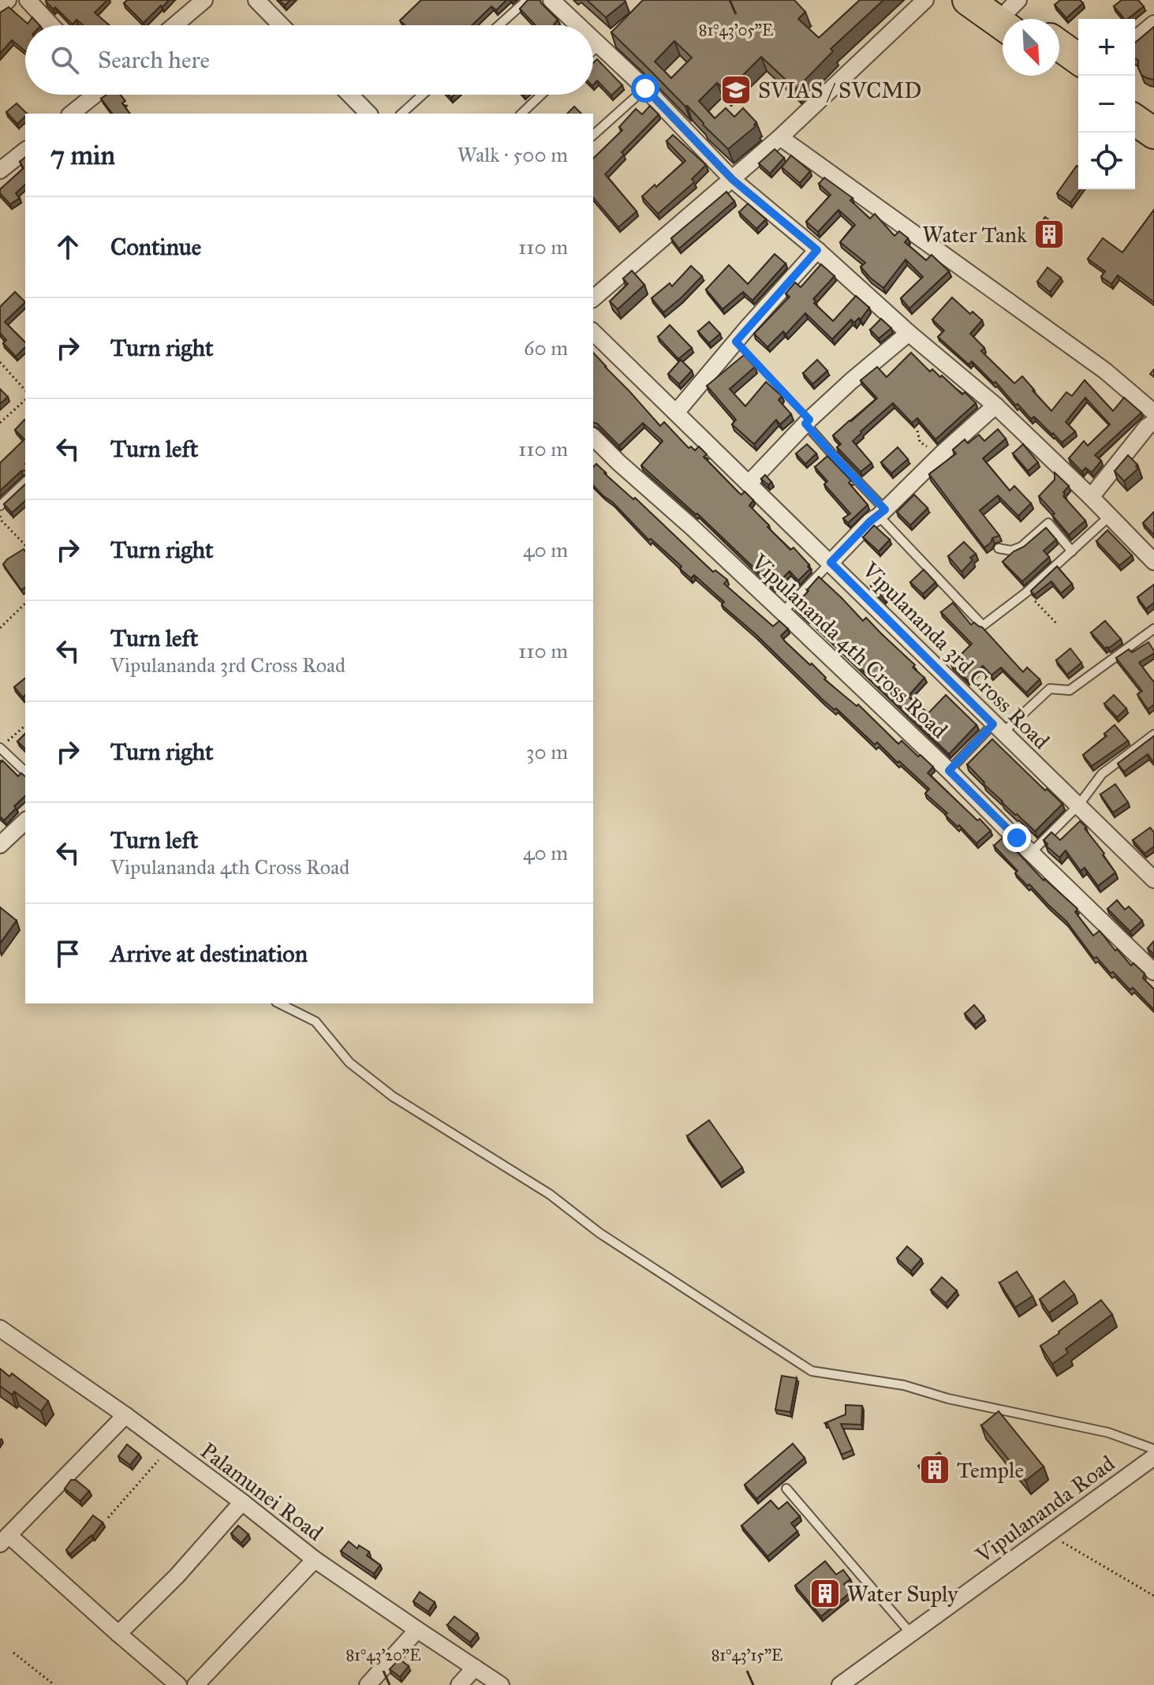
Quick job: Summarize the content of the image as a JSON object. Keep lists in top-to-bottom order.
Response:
{
  "streets": {
    "street": [
      "Vipulananda 4th Cross Road",
      "Vipulananda 3rd Cross Road",
      "Palamunei Road",
      "Vipulananda Road"
    ]
  },
  "places": {
    "school or university": ["SVIAS / SVCMD"],
    "building": ["Water Tank", "Temple", "Water Suply"]
  },
  "north": "bottom right",
  "page": {
    "map_buttons": ["+", "−"],
    "search": "Search here",
    "heading": ["7 min", "Walk · 500 m"],
    "list": [
      ["Continue", "110 m"],
      ["Turn right", "60 m"],
      ["Turn left", "110 m"],
      ["Turn right", "40 m"],
      ["Turn left", "Vipulananda 3rd Cross Road", "110 m"],
      ["Turn right", "30 m"],
      ["Turn left", "Vipulananda 4th Cross Road", "40 m"],
      "Arrive at destination"
    ]
  },
  "coordinates": ["81°43'05\"E", "81°43'20\"E", "81°43'15\"E"]
}
